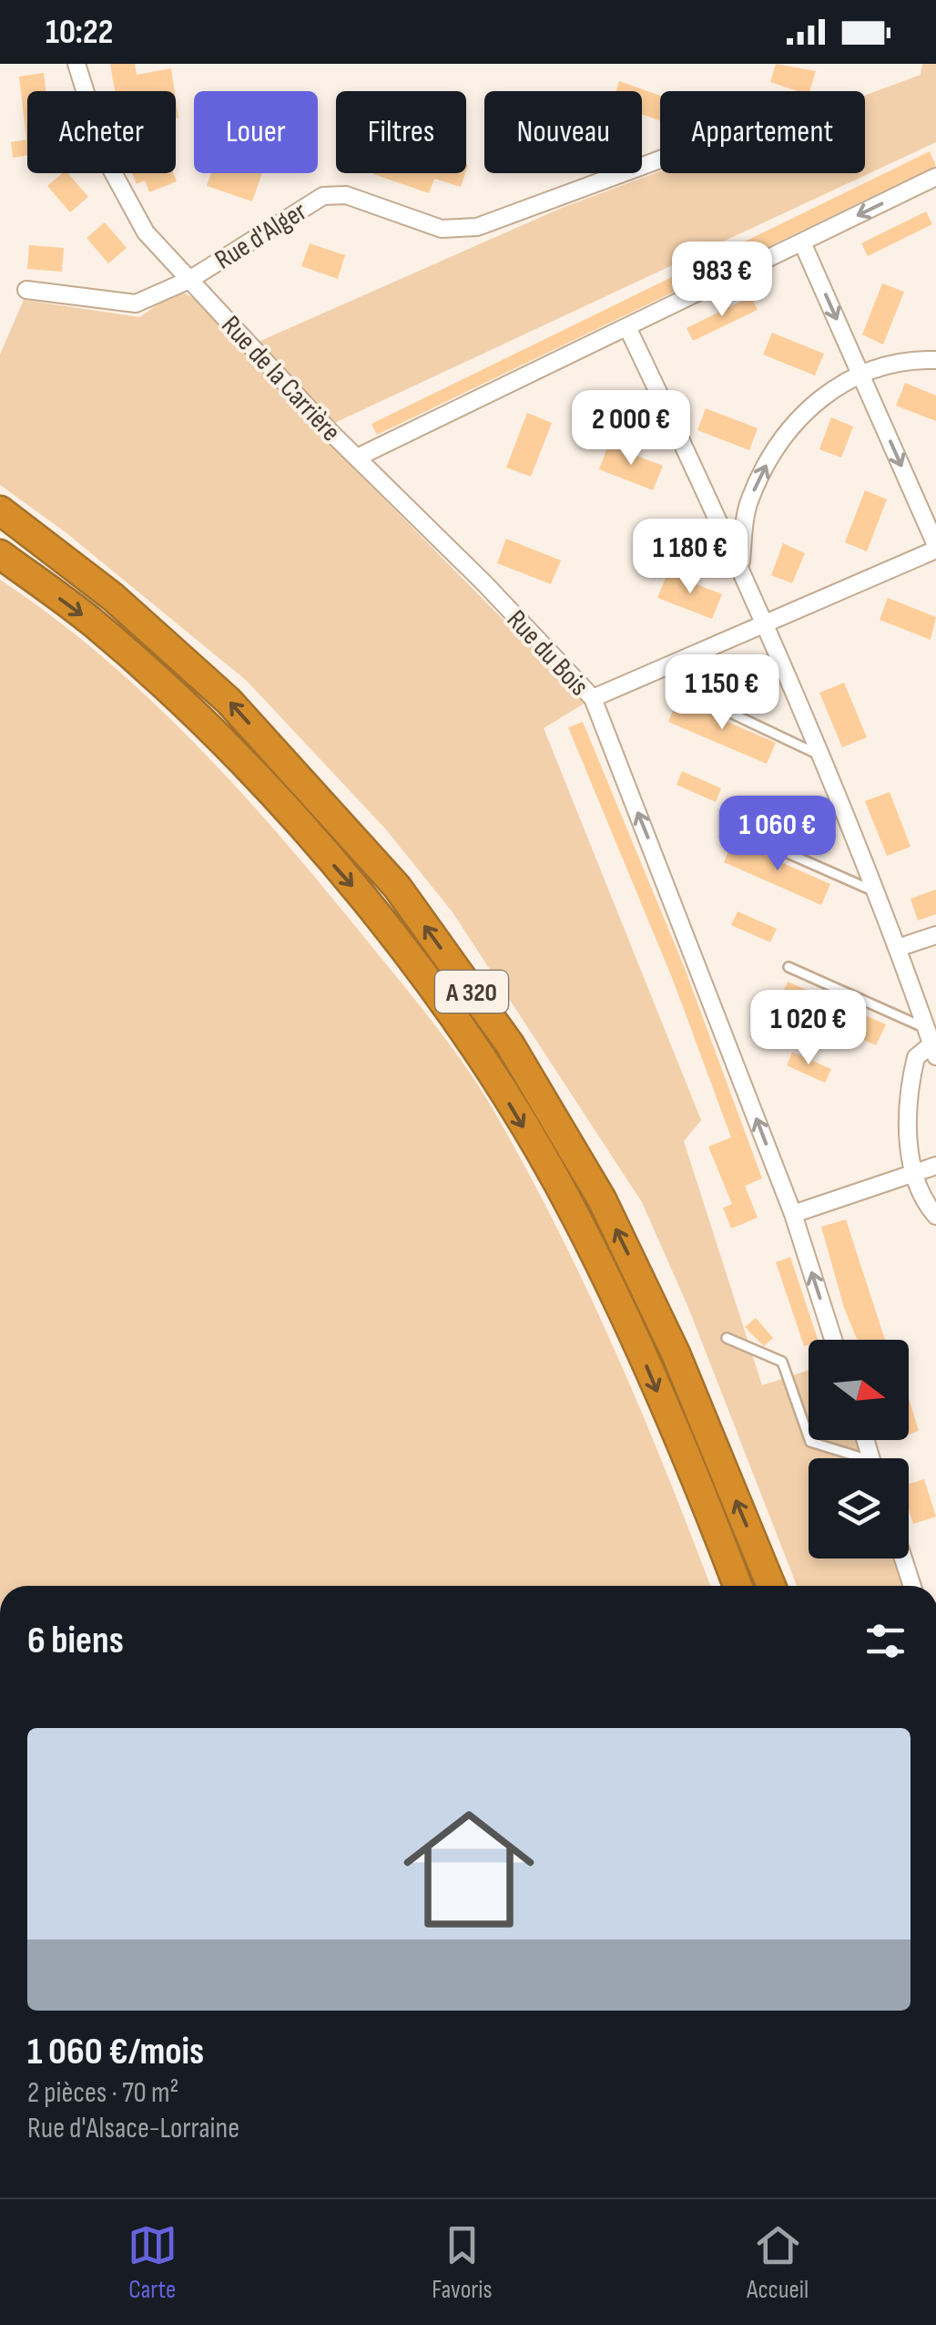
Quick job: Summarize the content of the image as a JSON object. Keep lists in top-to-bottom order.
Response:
{
  "streets": {
    "highway": ["A 320"],
    "street": ["Rue d'Alger", "Rue de la Carrière", "Rue du Bois"]
  },
  "crossings": [
    ["Rue d'Alger", "Rue de la Carrière"],
    ["Rue de la Carrière", "Rue du Bois"]
  ],
  "one_way": ["Rue du Bois"],
  "north": "right",
  "page": {
    "status": "10:22",
    "chip": [
      "Acheter",
      "Louer",
      "Filtres",
      "Nouveau",
      "Appartement"
    ],
    "price": [
      "983 €",
      "2 000 €",
      "1 180 €",
      "1 150 €",
      "1 060 €",
      "1 020 €"
    ],
    "heading": "6 biens",
    "list": [
      {
        "name": "1 060 €/mois",
        "note": "2 pièces · 70 m² · Rue d'Alsace-Lorraine"
      }
    ],
    "tabs": ["Carte", "Favoris", "Accueil"]
  }
}
